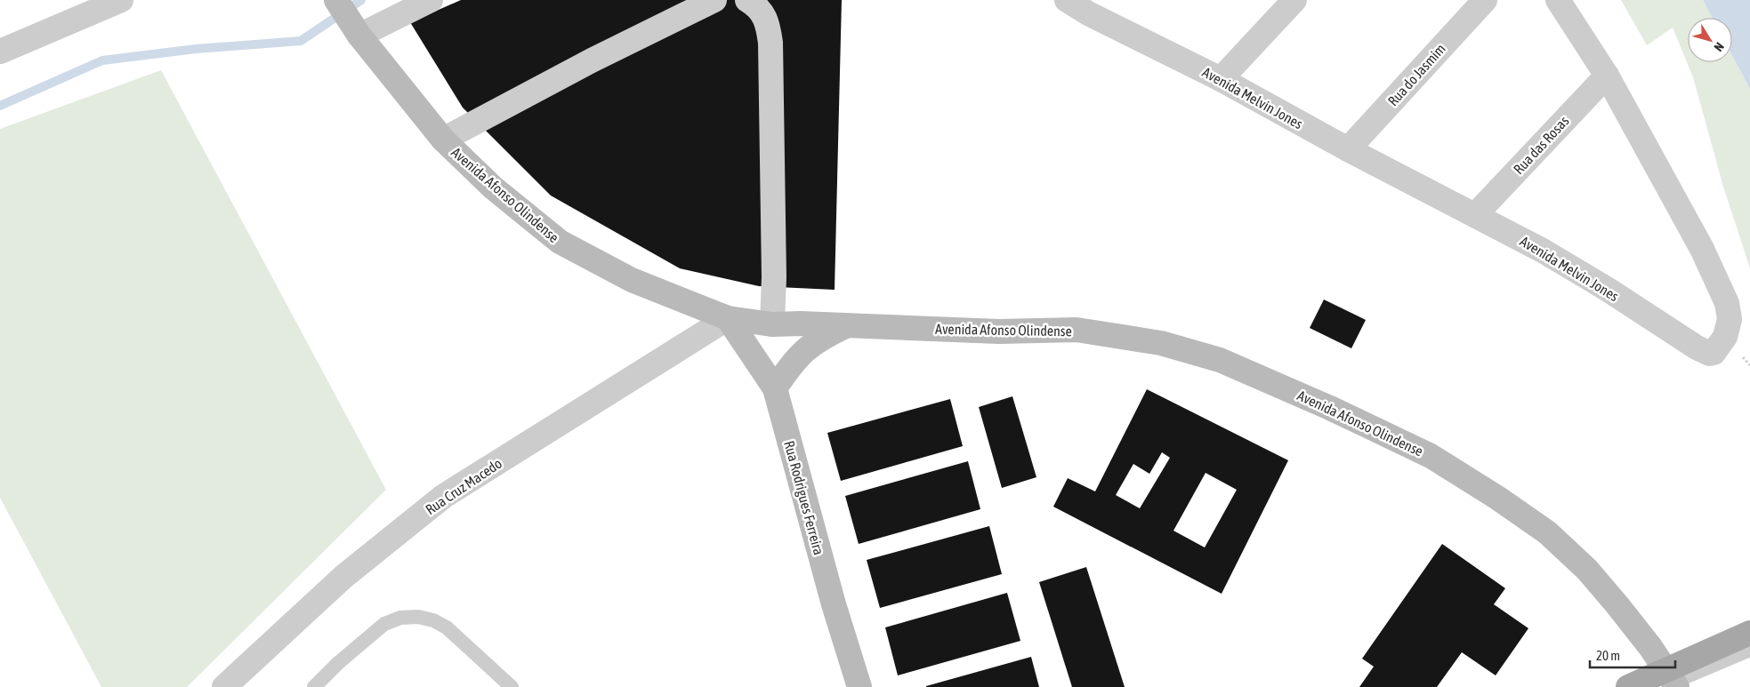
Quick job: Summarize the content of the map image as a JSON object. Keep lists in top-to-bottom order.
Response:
{
  "streets": {
    "main road": ["Avenida Afonso Olindense", "Rua Rodrigues Ferreira"],
    "street": [
      "Rua do Jasmim",
      "Avenida Melvin Jones",
      "Rua das Rosas",
      "Rua Cruz Macedo"
    ]
  },
  "crossings": [
    ["Rua do Jasmim", "Avenida Melvin Jones"],
    ["Avenida Melvin Jones", "Rua das Rosas"],
    ["Avenida Afonso Olindense", "Rua Cruz Macedo"],
    ["Avenida Afonso Olindense", "Rua Rodrigues Ferreira"],
    ["Rua Cruz Macedo", "Rua Rodrigues Ferreira"]
  ],
  "scale_bar": "20 m",
  "north": "bottom right"
}
